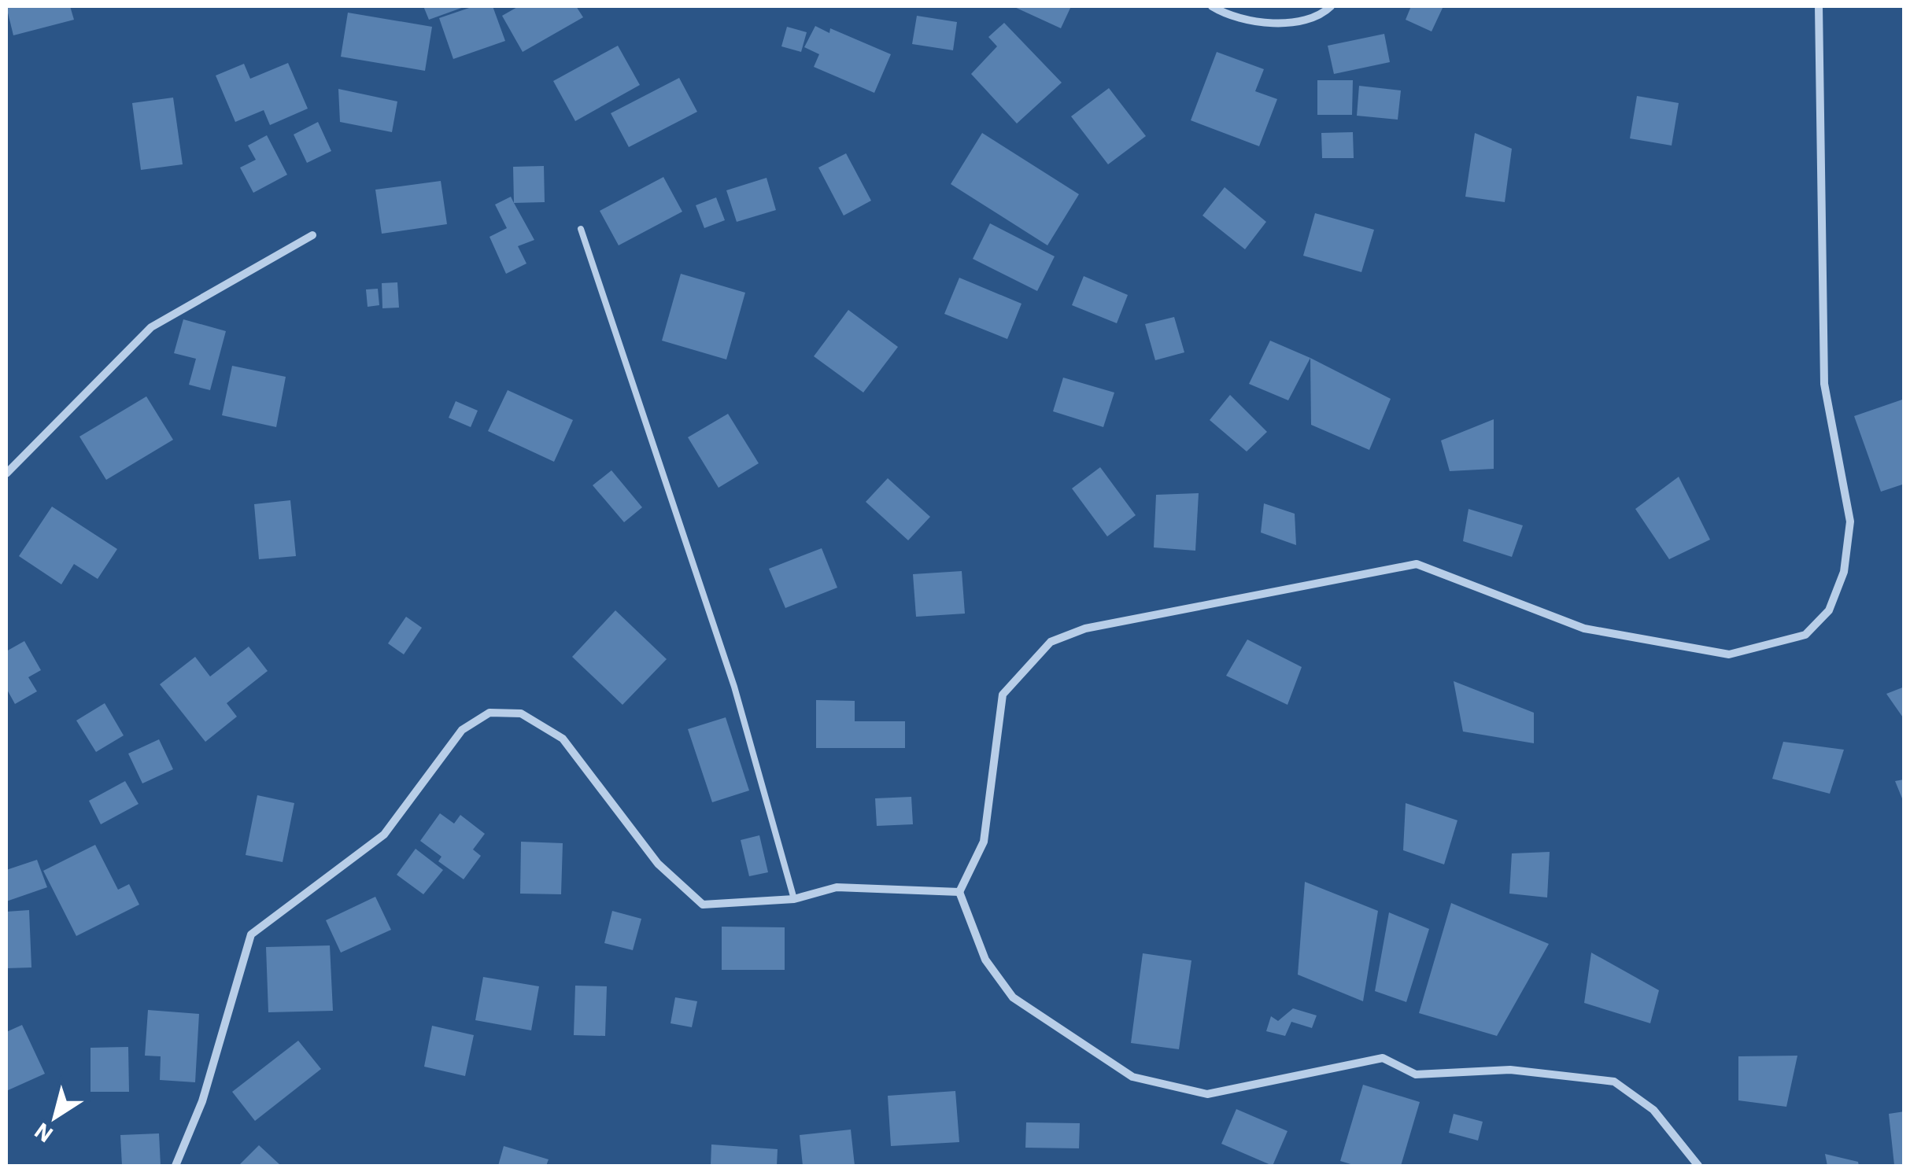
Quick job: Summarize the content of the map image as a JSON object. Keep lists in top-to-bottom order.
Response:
{
  "north": "bottom left"
}
